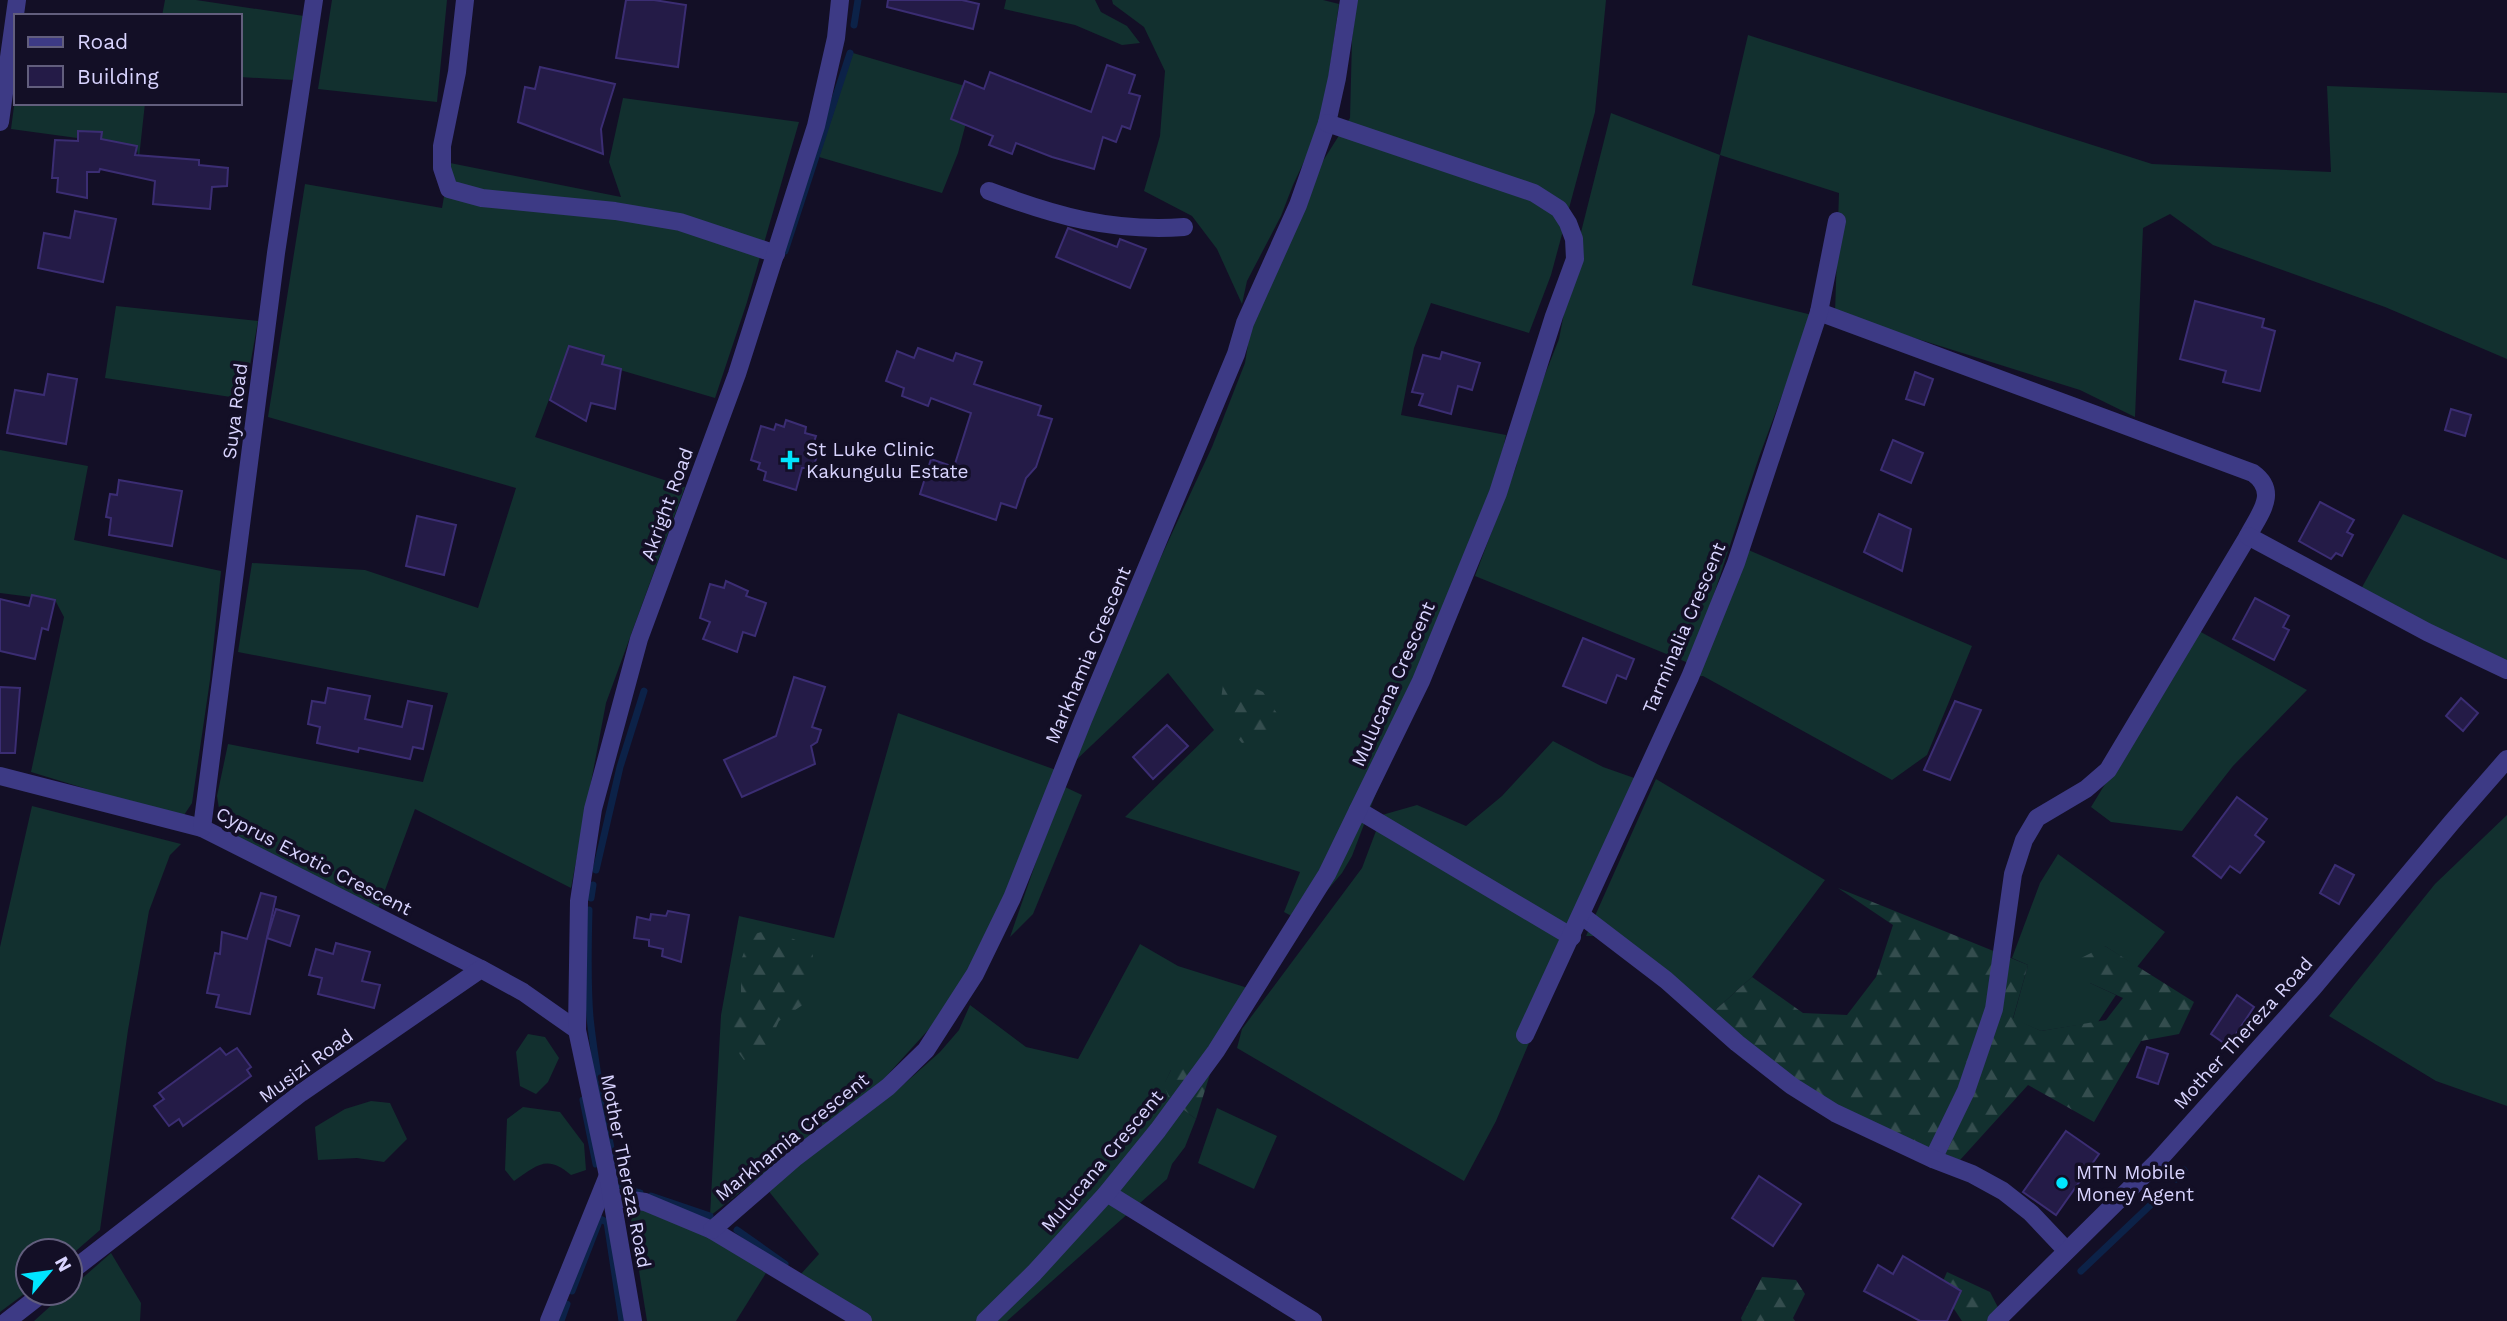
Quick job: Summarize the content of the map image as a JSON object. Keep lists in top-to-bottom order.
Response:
{
  "streets": {
    "street": [
      "Suya Road",
      "Akright Road",
      "Tarminalia Crescent",
      "Markhamia Crescent",
      "Mulucana Crescent",
      "Cyprus Exotic Crescent",
      "Mother Thereza Road",
      "Musizi Road"
    ]
  },
  "crossings": [
    ["Suya Road", "Cyprus Exotic Crescent"],
    ["Akright Road", "Mother Thereza Road"],
    ["Markhamia Crescent", "Mulucana Crescent"],
    ["Cyprus Exotic Crescent", "Musizi Road"]
  ],
  "places": {
    "health": ["St Luke Clinic Kakungulu Estate"],
    "other": ["MTN Mobile Money Agent"]
  },
  "legend": ["Road", "Building"],
  "north": "top right"
}
